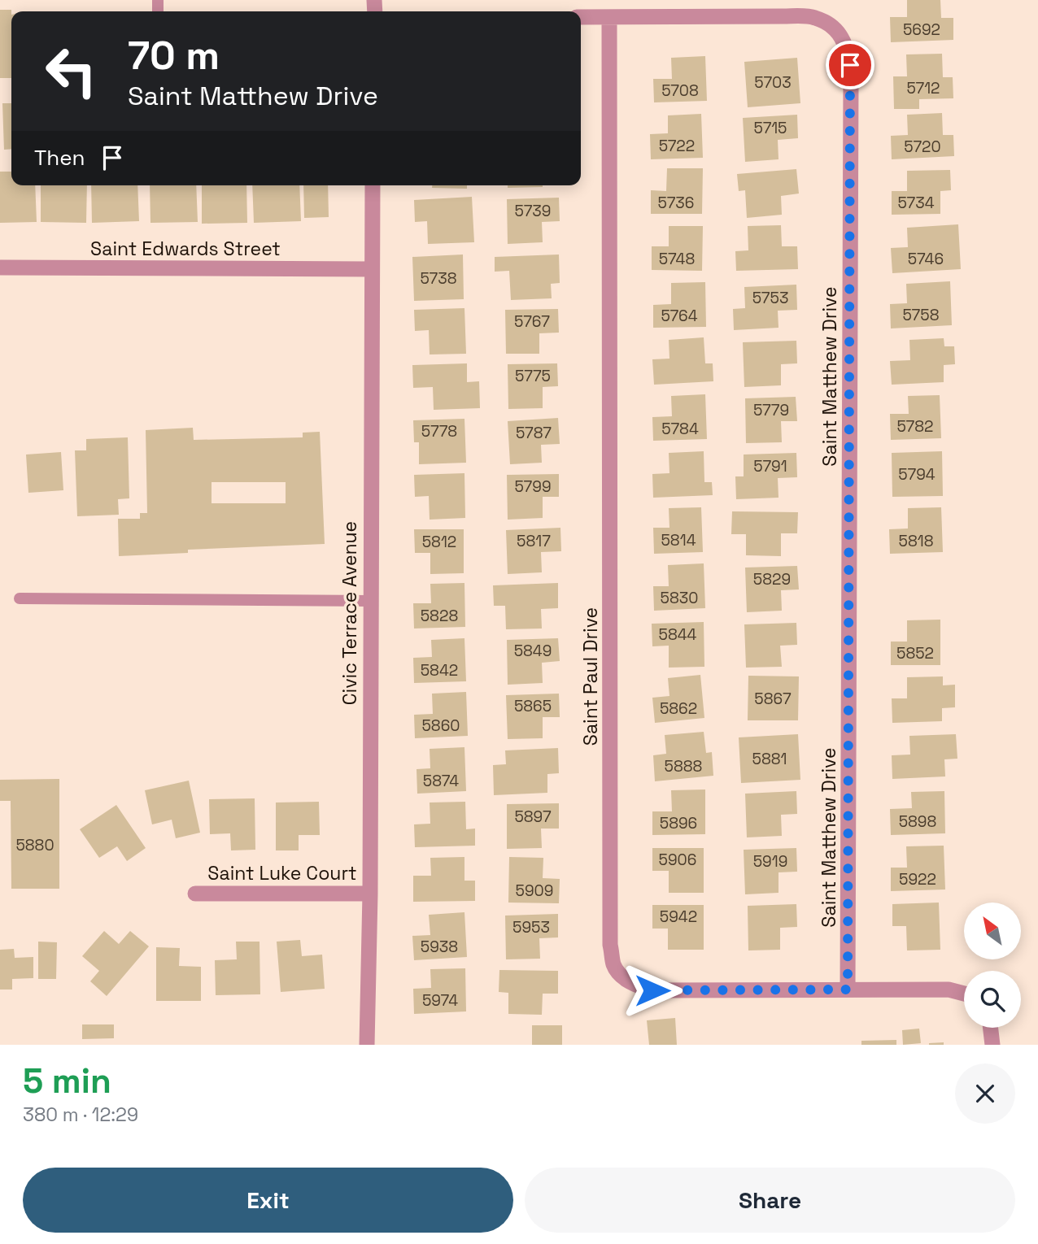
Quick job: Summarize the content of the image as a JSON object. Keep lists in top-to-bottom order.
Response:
{
  "streets": {
    "street": [
      "Saint Edwards Street",
      "Saint Matthew Drive",
      "Civic Terrace Avenue",
      "Saint Paul Drive",
      "Saint Luke Court"
    ]
  },
  "crossings": [
    ["Saint Edwards Street", "Civic Terrace Avenue"],
    ["Saint Matthew Drive", "Saint Paul Drive"],
    ["Civic Terrace Avenue", "Saint Luke Court"]
  ],
  "house_numbers": [
    "5692",
    "5703",
    "5712",
    "5708",
    "5715",
    "5722",
    "5720",
    "5736",
    "5734",
    "5739",
    "5748",
    "5746",
    "5738",
    "5753",
    "5758",
    "5764",
    "5767",
    "5775",
    "5779",
    "5782",
    "5784",
    "5778",
    "5787",
    "5791",
    "5794",
    "5799",
    "5814",
    "5817",
    "5818",
    "5812",
    "5829",
    "5830",
    "5828",
    "5844",
    "5849",
    "5852",
    "5842",
    "5867",
    "5865",
    "5862",
    "5860",
    "5881",
    "5888",
    "5874",
    "5897",
    "5898",
    "5896",
    "5880",
    "5906",
    "5919",
    "5922",
    "5909",
    "5942",
    "5953",
    "5938",
    "5974"
  ],
  "north": "top left",
  "page": {
    "turn": ["70 m", "Saint Matthew Drive"],
    "then": "Then",
    "heading": ["5 min", "380 m · 12:29"],
    "buttons": ["Exit", "Share"]
  }
}
